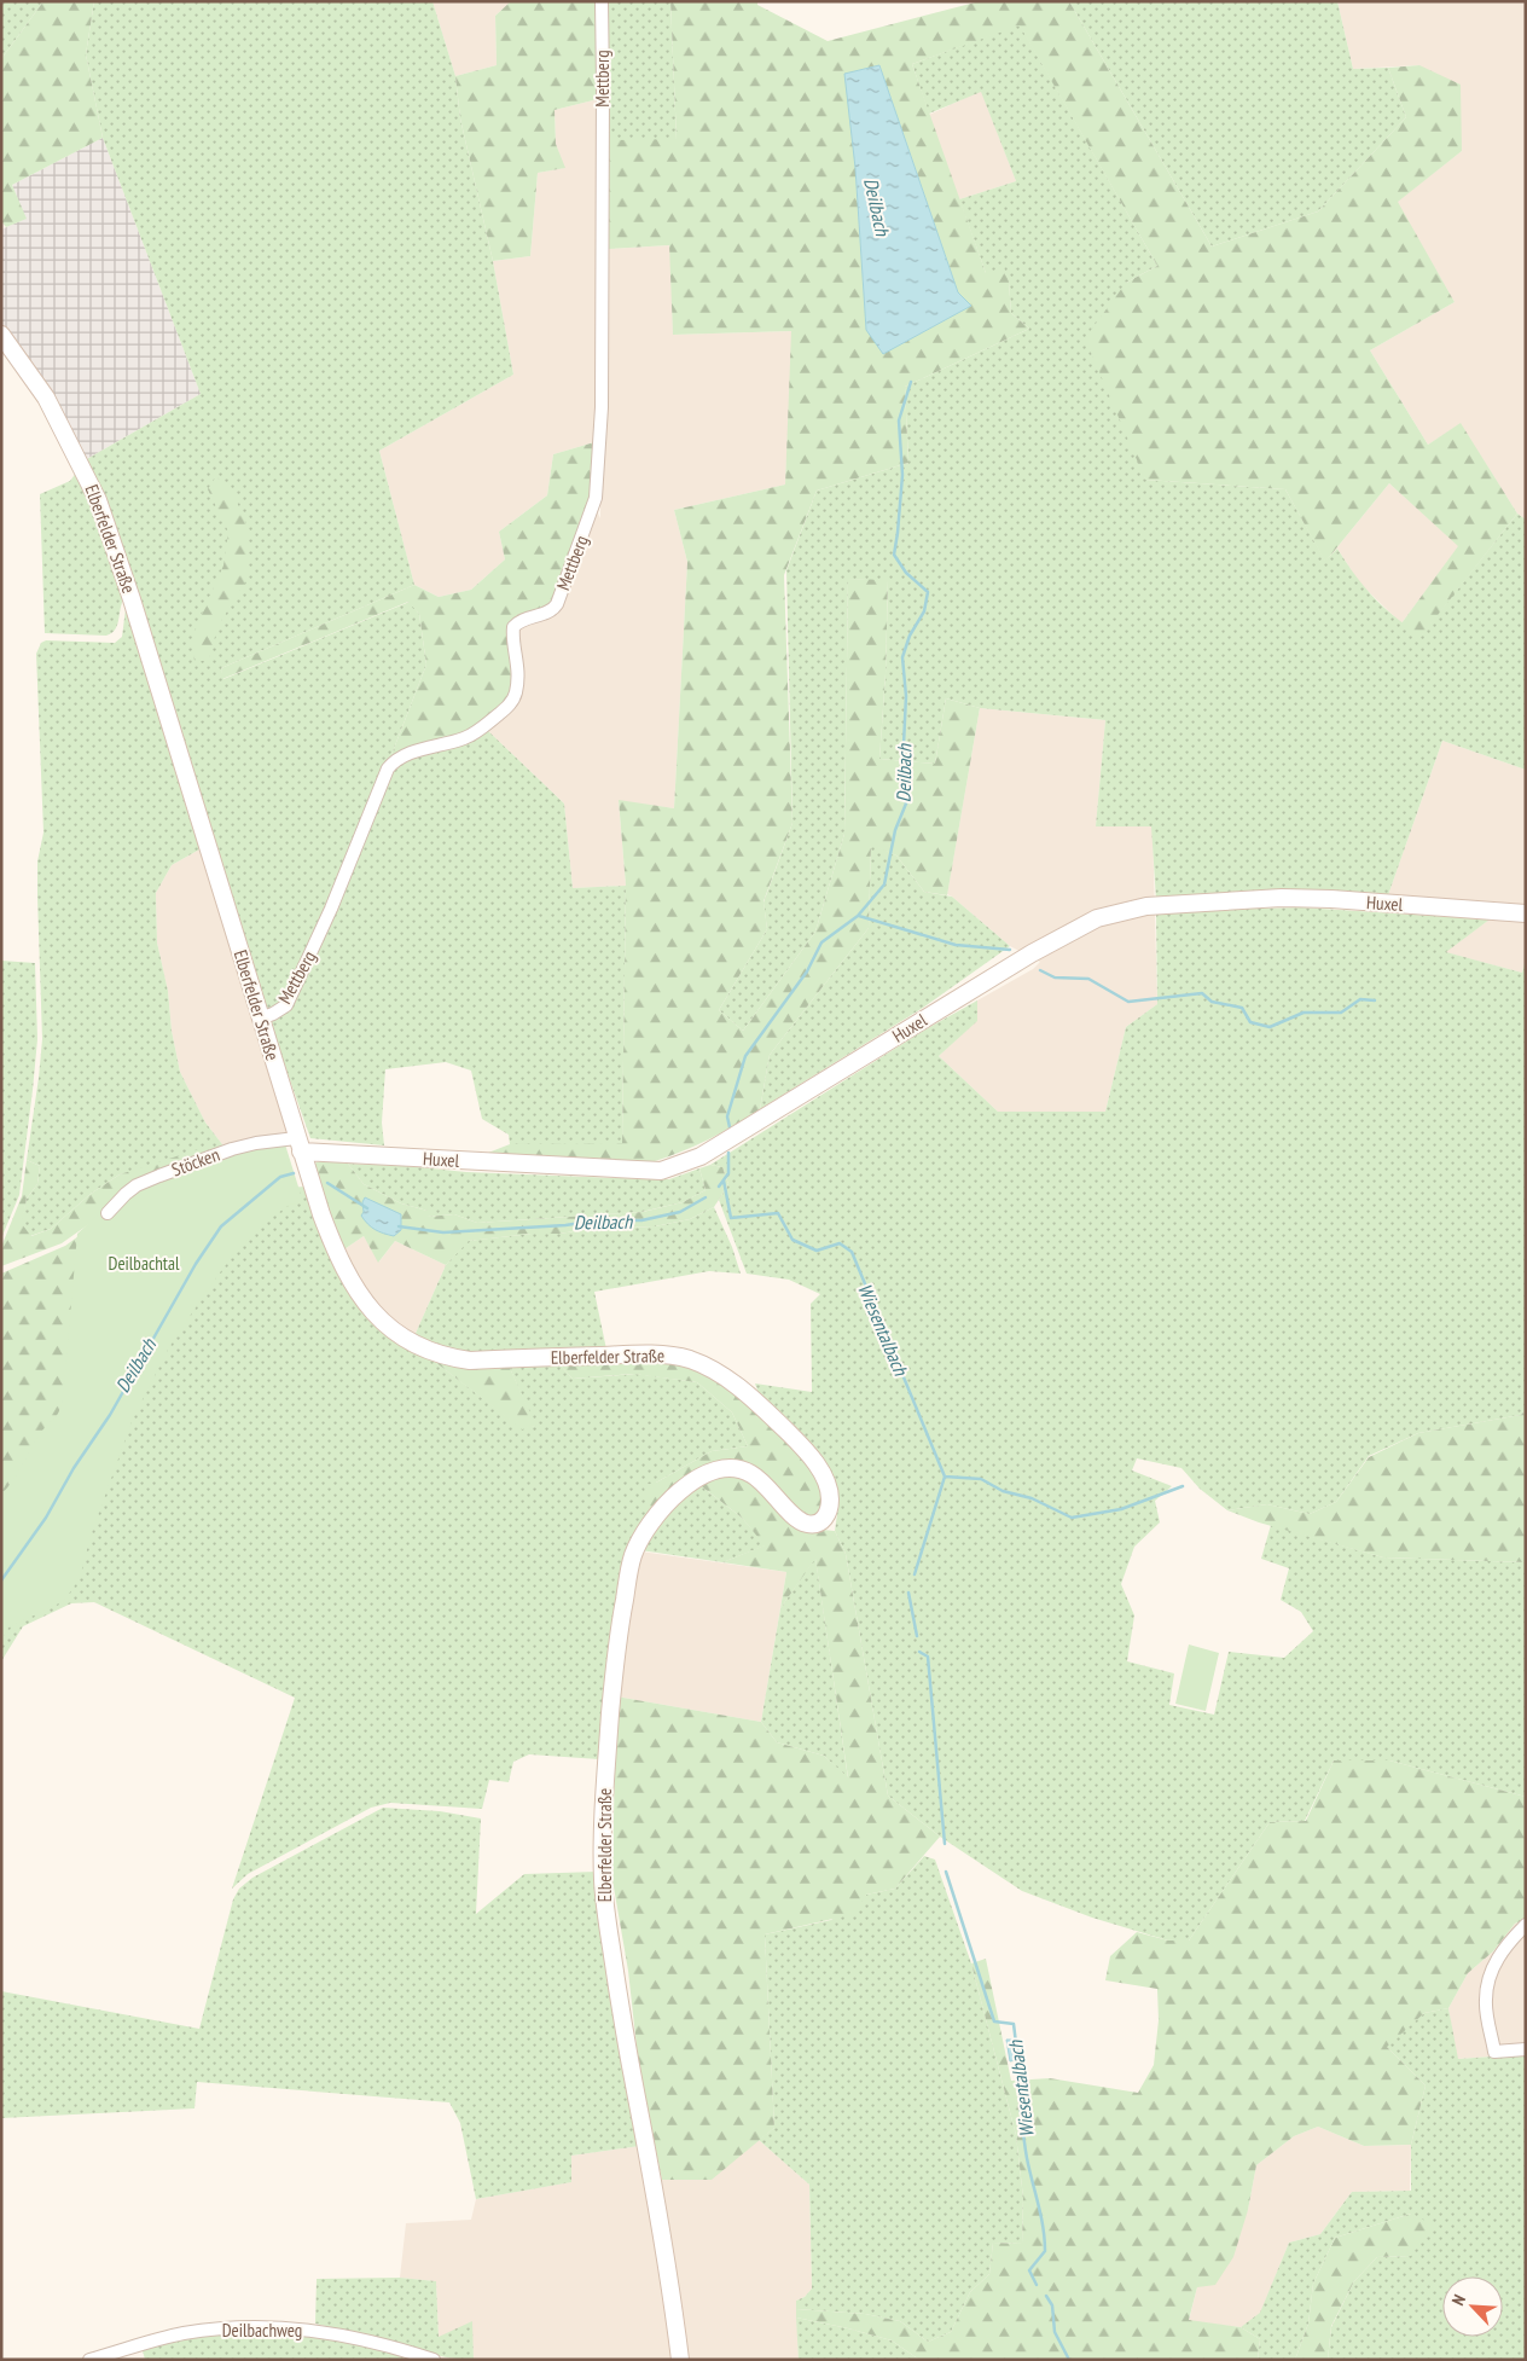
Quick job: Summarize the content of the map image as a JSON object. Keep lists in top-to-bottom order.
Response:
{
  "streets": {
    "main road": ["Elberfelder Straße", "Huxel"],
    "street": ["Mettberg", "Stöcken", "Deilbachweg"]
  },
  "crossings": [
    ["Mettberg", "Elberfelder Straße"],
    ["Elberfelder Straße", "Huxel"],
    ["Elberfelder Straße", "Stöcken"],
    ["Huxel", "Stöcken"]
  ],
  "water": ["Deilbach", "Wiesentalbach"],
  "parks": ["Deilbachtal"],
  "north": "top left"
}
